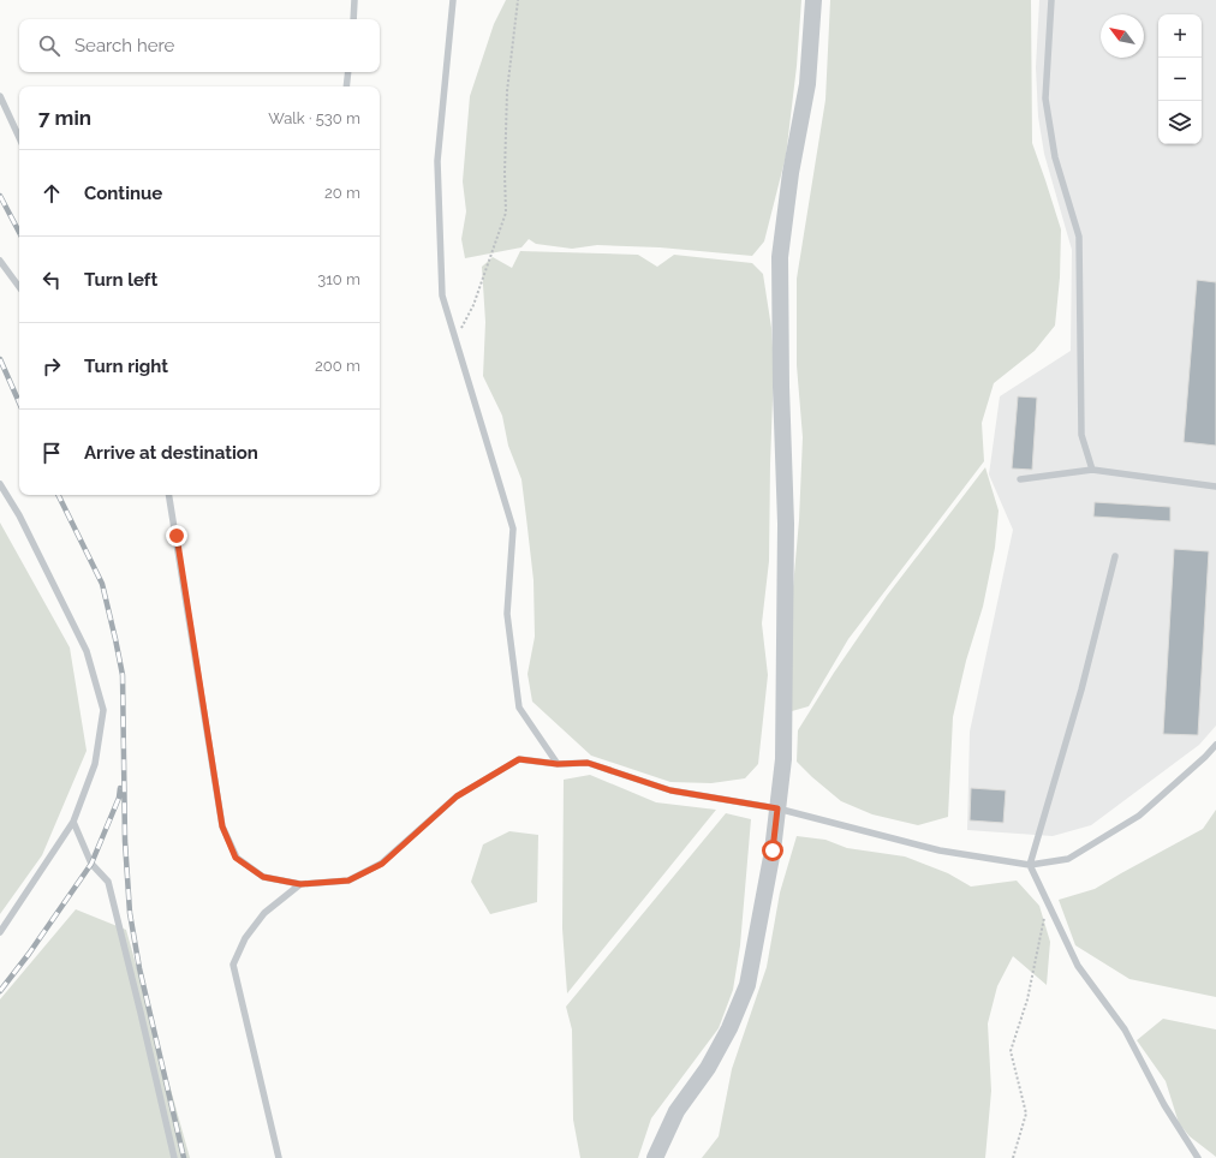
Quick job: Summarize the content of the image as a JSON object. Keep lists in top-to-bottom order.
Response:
{
  "north": "top left",
  "page": {
    "map_buttons": ["+", "−"],
    "search": "Search here",
    "heading": ["7 min", "Walk · 530 m"],
    "list": [
      ["Continue", "20 m"],
      ["Turn left", "310 m"],
      ["Turn right", "200 m"],
      "Arrive at destination"
    ]
  }
}
